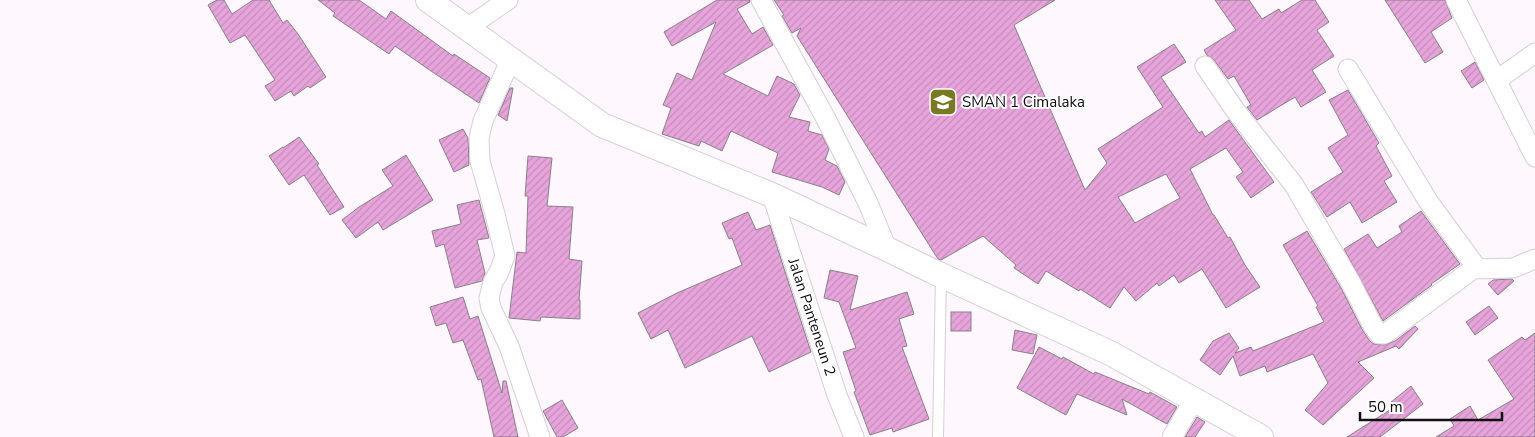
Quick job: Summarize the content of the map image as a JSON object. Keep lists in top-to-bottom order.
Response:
{
  "streets": {
    "street": ["Jalan Panteneun 2"]
  },
  "places": {
    "school or university": ["SMAN 1 Cimalaka"]
  },
  "scale_bar": "50 m"
}
